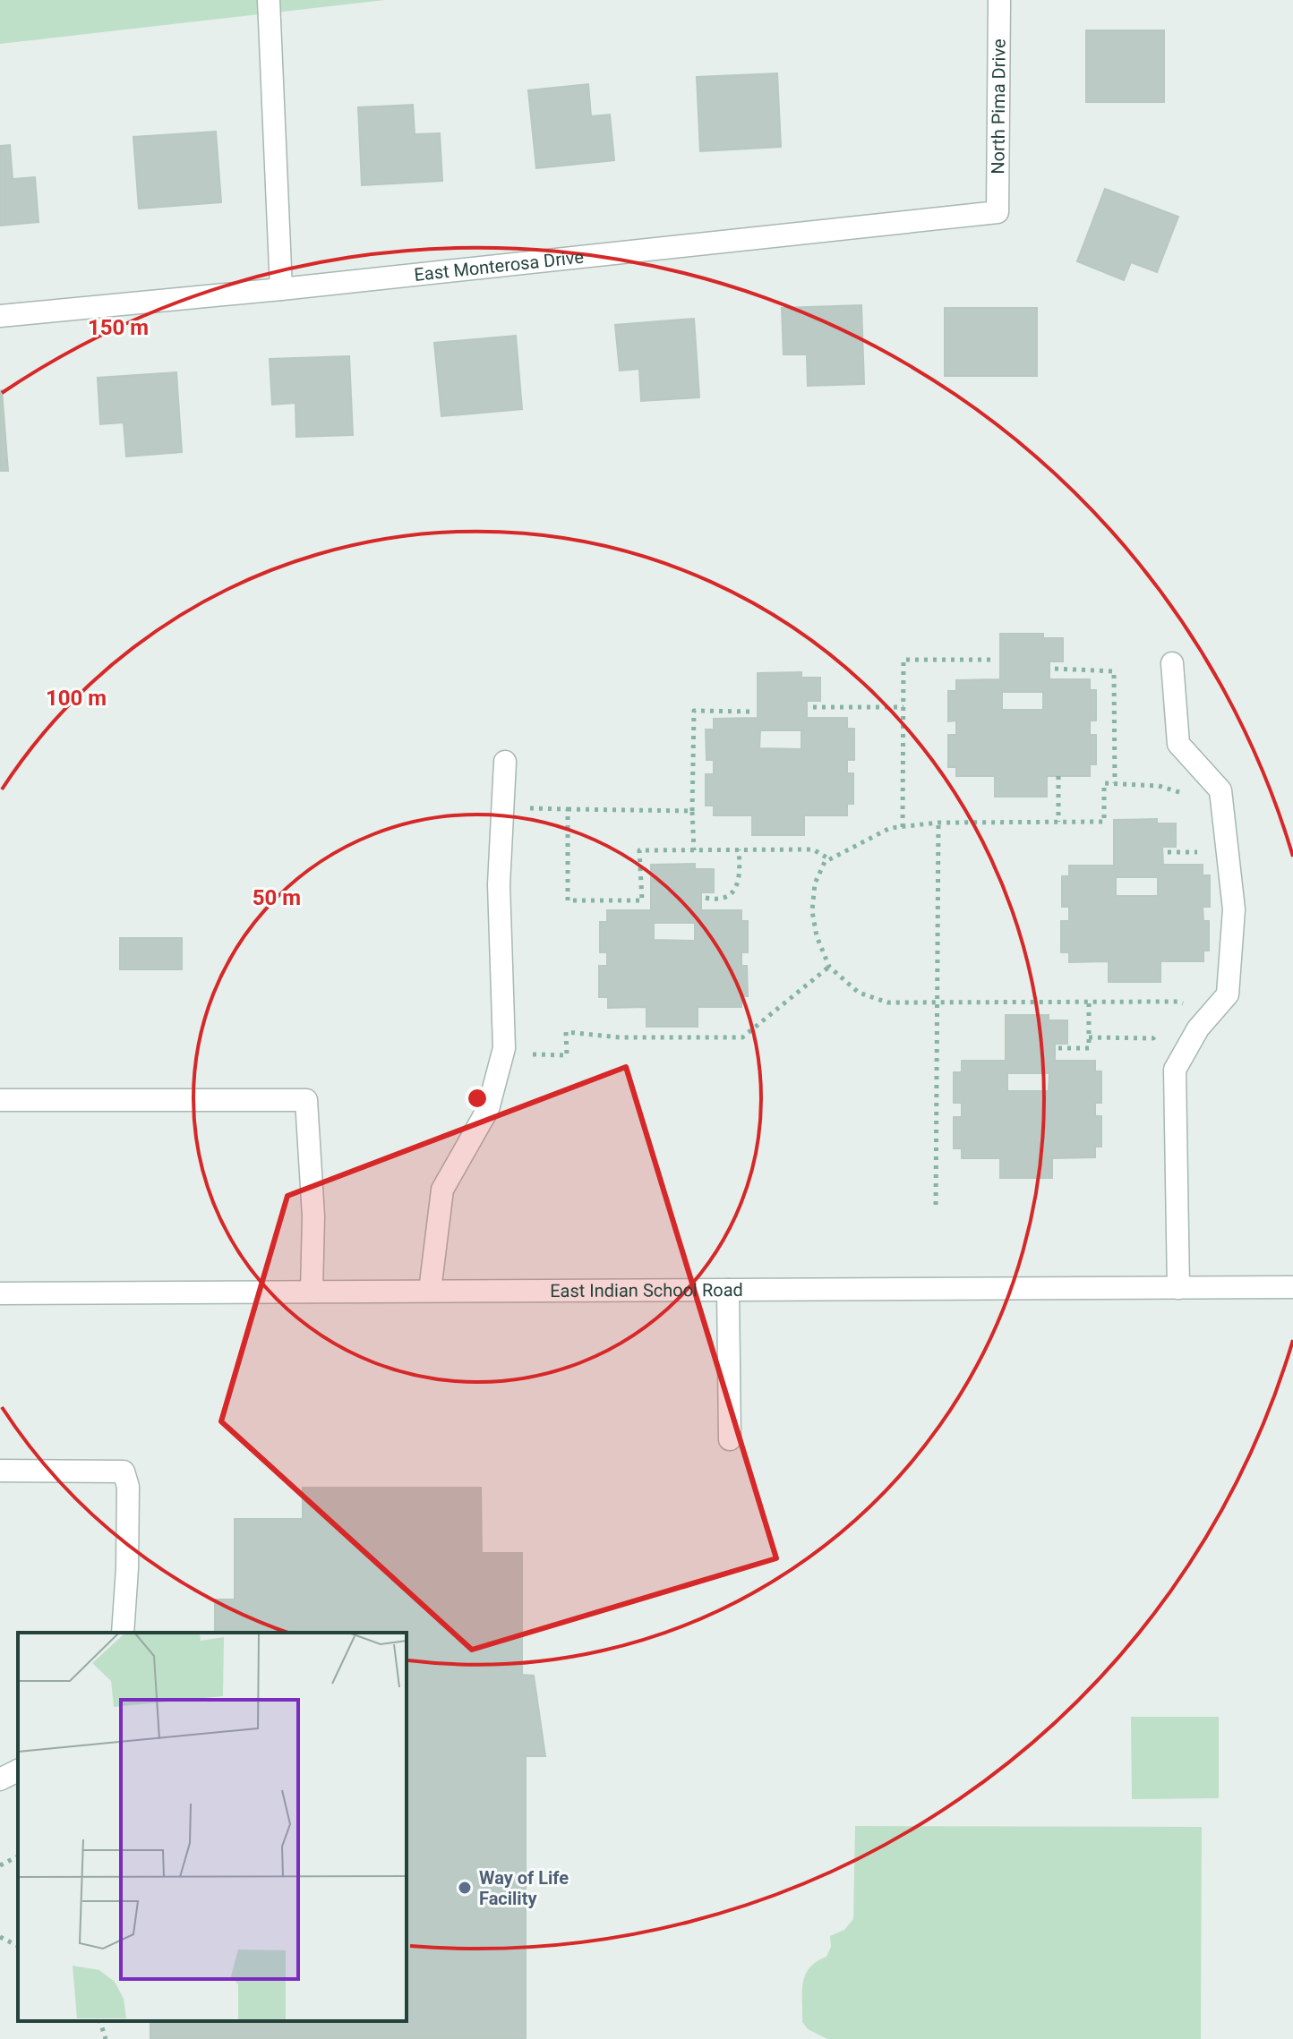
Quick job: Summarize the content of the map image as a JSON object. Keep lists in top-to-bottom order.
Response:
{
  "streets": {
    "street": ["North Pima Drive", "East Monterosa Drive", "East Indian School Road"]
  },
  "crossings": [
    ["North Pima Drive", "East Monterosa Drive"]
  ],
  "places": ["Way of Life Facility"],
  "rings": ["150 m", "100 m", "50 m"]
}
